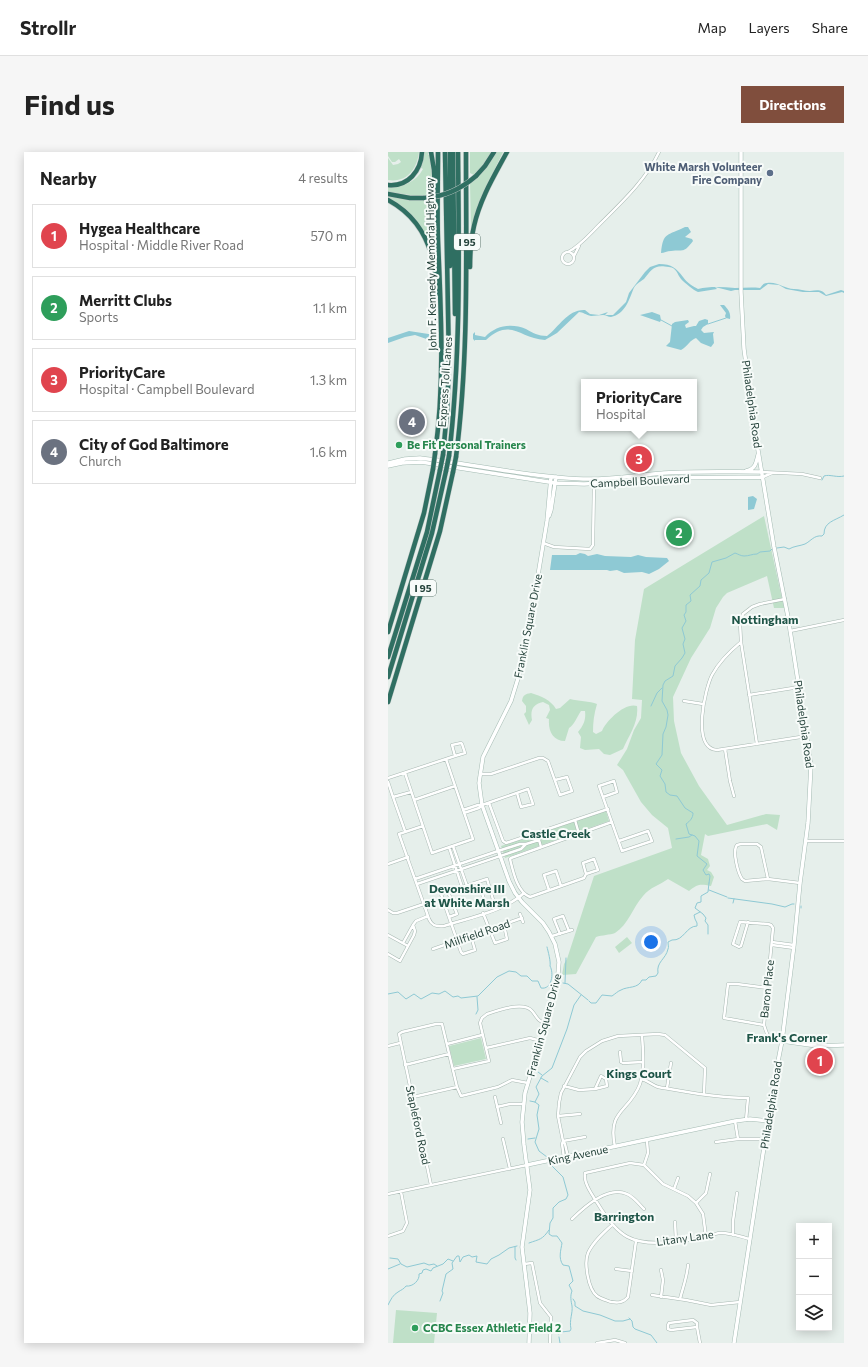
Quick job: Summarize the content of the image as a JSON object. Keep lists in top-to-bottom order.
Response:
{
  "streets": {
    "highway": ["I 95", "John F. Kennedy Memorial Highway", "Express Toll Lanes"],
    "main road": [
      "Philadelphia Road",
      "Campbell Boulevard",
      "Franklin Square Drive",
      "King Avenue"
    ],
    "street": [
      "Millfield Road",
      "Baron Place",
      "Stapleford Road",
      "Litany Lane"
    ]
  },
  "crossings": [
    ["Philadelphia Road", "Campbell Boulevard"],
    ["Philadelphia Road", "Baron Place"],
    ["Philadelphia Road", "King Avenue"],
    ["Philadelphia Road", "Litany Lane"],
    ["Campbell Boulevard", "Franklin Square Drive"],
    ["Franklin Square Drive", "King Avenue"],
    ["Stapleford Road", "King Avenue"]
  ],
  "districts": [
    "Nottingham",
    "Castle Creek",
    "Devonshire III at White Marsh",
    "Frank's Corner",
    "Kings Court",
    "Barrington"
  ],
  "places": ["White Marsh Volunteer Fire Company", "Be Fit Personal Trainers", "CCBC Essex Athletic Field 2"],
  "page": {
    "header": "Strollr",
    "nav": ["Map", "Layers", "Share"],
    "buttons": "Directions",
    "title": "Find us",
    "heading": ["Nearby", "4 results"],
    "list": [
      {
        "mark": "1",
        "name": "Hygea Healthcare",
        "note": "Hospital · Middle River Road",
        "value": "570 m"
      },
      {
        "mark": "2",
        "name": "Merritt Clubs",
        "note": "Sports",
        "value": "1.1 km"
      },
      {
        "mark": "3",
        "name": "PriorityCare",
        "note": "Hospital · Campbell Boulevard",
        "value": "1.3 km"
      },
      {
        "mark": "4",
        "name": "City of God Baltimore",
        "note": "Church",
        "value": "1.6 km"
      }
    ],
    "popup": ["PriorityCare", "Hospital"],
    "pins": [
      "4",
      "3",
      "2",
      "1"
    ],
    "map_buttons": ["+", "−"]
  }
}
